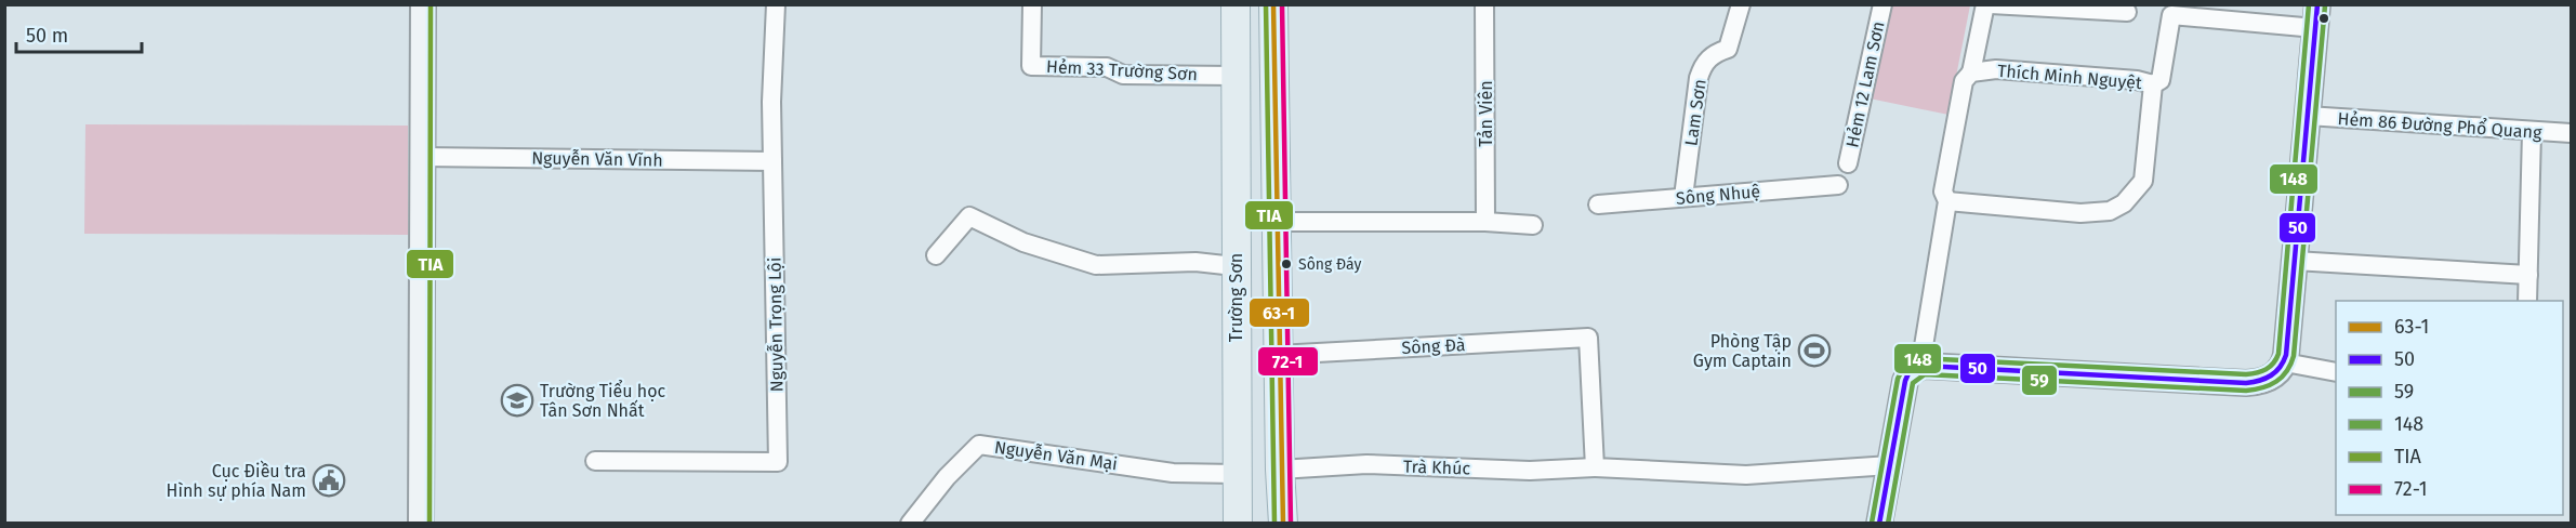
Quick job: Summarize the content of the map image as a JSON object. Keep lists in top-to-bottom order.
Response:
{
  "streets": {
    "main road": ["Trường Sơn"],
    "street": [
      "Hẻm 33 Trường Sơn",
      "Thích Minh Nguyệt",
      "Hẻm 12 Lam Sơn",
      "Lam Sơn",
      "Tản Viên",
      "Hẻm 86 Đường Phổ Quang",
      "Nguyễn Văn Vĩnh",
      "Sông Nhuệ",
      "Nguyễn Trọng Lội",
      "Sông Đà",
      "Nguyễn Văn Mại",
      "Trà Khúc"
    ]
  },
  "crossings": [
    ["Hẻm 33 Trường Sơn", "Trường Sơn"],
    ["Lam Sơn", "Sông Nhuệ"],
    ["Nguyễn Văn Vĩnh", "Nguyễn Trọng Lội"],
    ["Trường Sơn", "Nguyễn Văn Mại"],
    ["Sông Đà", "Trà Khúc"]
  ],
  "places": {
    "other": ["Sông Đáy"],
    "sports": ["Phòng Tập Gym Captain"],
    "school or university": ["Trường Tiểu học Tân Sơn Nhất"],
    "public building": ["Cục Điều tra Hình sự phía Nam"]
  },
  "lines": [
    "transit line 63-1",
    "transit line 50",
    "transit line 148",
    "transit line TIA",
    "transit line 72-1",
    "transit line 59"
  ],
  "legend": [
    "63-1",
    "50",
    "59",
    "148",
    "TIA",
    "72-1"
  ],
  "scale_bar": "50 m"
}
